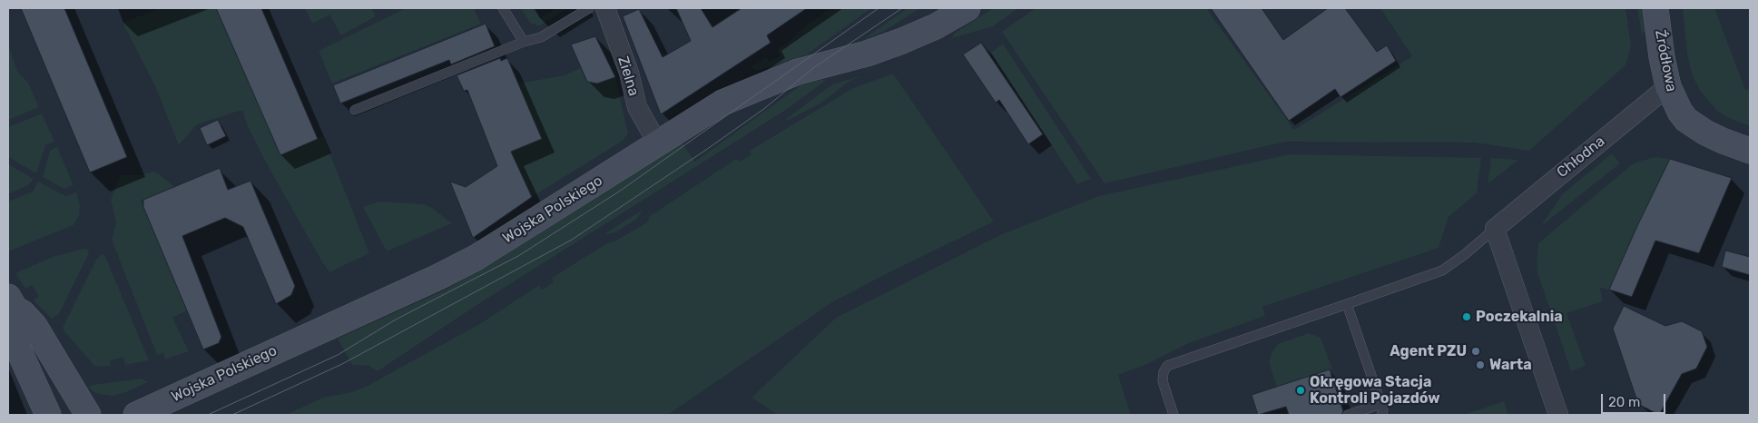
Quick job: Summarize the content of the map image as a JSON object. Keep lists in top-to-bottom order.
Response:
{
  "streets": {
    "main road": ["Źródłowa", "Wojska Polskiego"],
    "street": ["Zielna", "Chłodna"]
  },
  "crossings": [
    ["Źródłowa", "Chłodna"],
    ["Zielna", "Wojska Polskiego"]
  ],
  "places": [
    "Poczekalnia",
    "Agent PZU",
    "Warta",
    "Okręgowa Stacja Kontroli Pojazdów"
  ],
  "scale_bar": "20 m"
}
